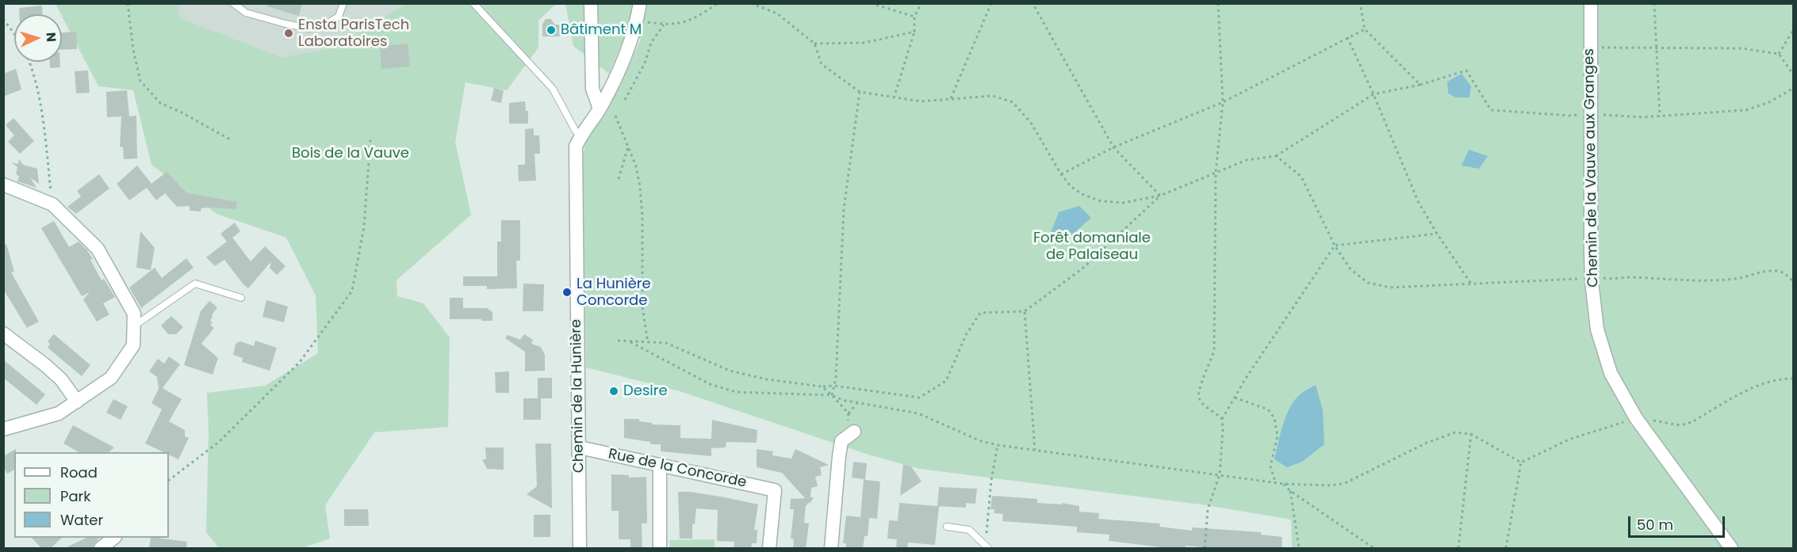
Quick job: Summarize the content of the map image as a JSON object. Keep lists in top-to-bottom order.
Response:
{
  "streets": {
    "street": ["Chemin de la Vauve aux Granges", "Chemin de la Hunière", "Rue de la Concorde"]
  },
  "crossings": [
    ["Chemin de la Hunière", "Rue de la Concorde"]
  ],
  "parks": ["Bois de la Vauve", "Forêt domaniale de Palaiseau"],
  "places": [
    "Bâtiment M",
    "Ensta ParisTech Laboratoires",
    "La Hunière Concorde",
    "Desire"
  ],
  "legend": ["Road", "Park", "Water"],
  "scale_bar": "50 m",
  "north": "right"
}
